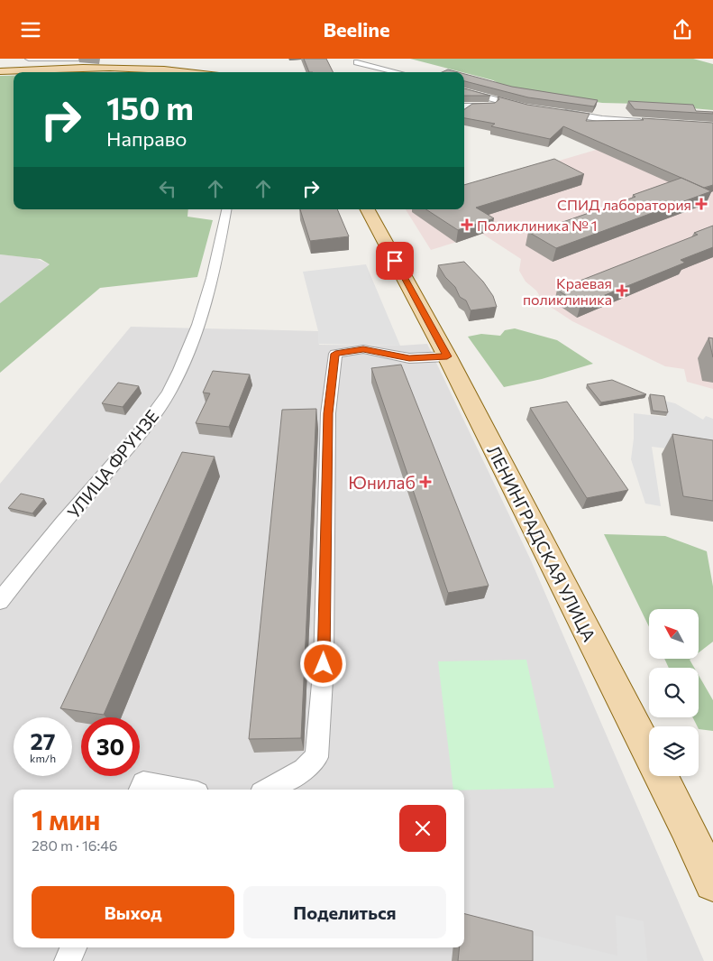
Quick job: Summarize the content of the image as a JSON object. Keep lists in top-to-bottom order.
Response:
{
  "streets": {
    "main road": ["ЛЕНИНГРАДСКАЯ УЛИЦА"],
    "street": ["УЛИЦА ФРУНЗЕ"]
  },
  "places": {
    "health": [
      "СПИД лаборатория",
      "Поликлиника № 1",
      "Краевая поликлиника",
      "Юнилаб"
    ]
  },
  "north": "top left",
  "page": {
    "header": "Beeline",
    "turn": ["150 m", "Направо"],
    "speed": "27 km/h",
    "limit": "30",
    "heading": ["1 мин", "280 m · 16:46"],
    "buttons": ["Выход", "Поделиться"]
  }
}
